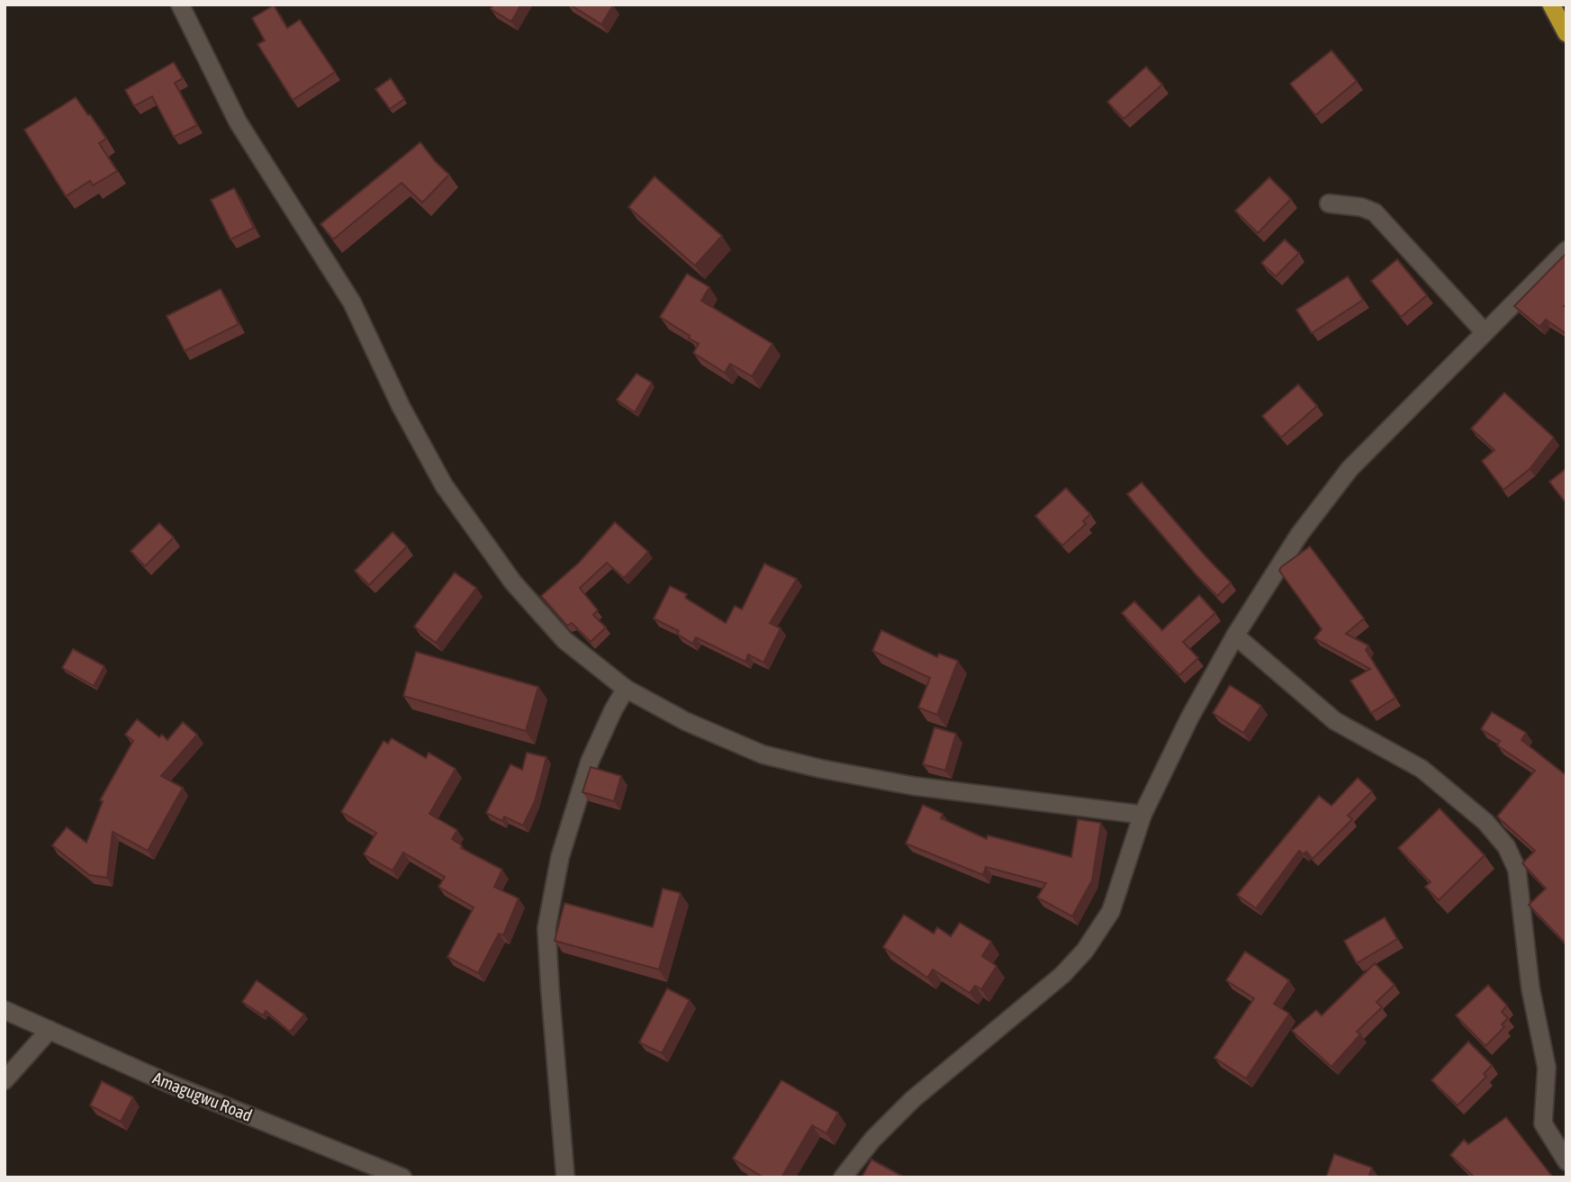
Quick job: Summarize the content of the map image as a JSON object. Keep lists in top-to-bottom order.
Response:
{
  "streets": {
    "street": ["Amagugwu Road"]
  }
}
